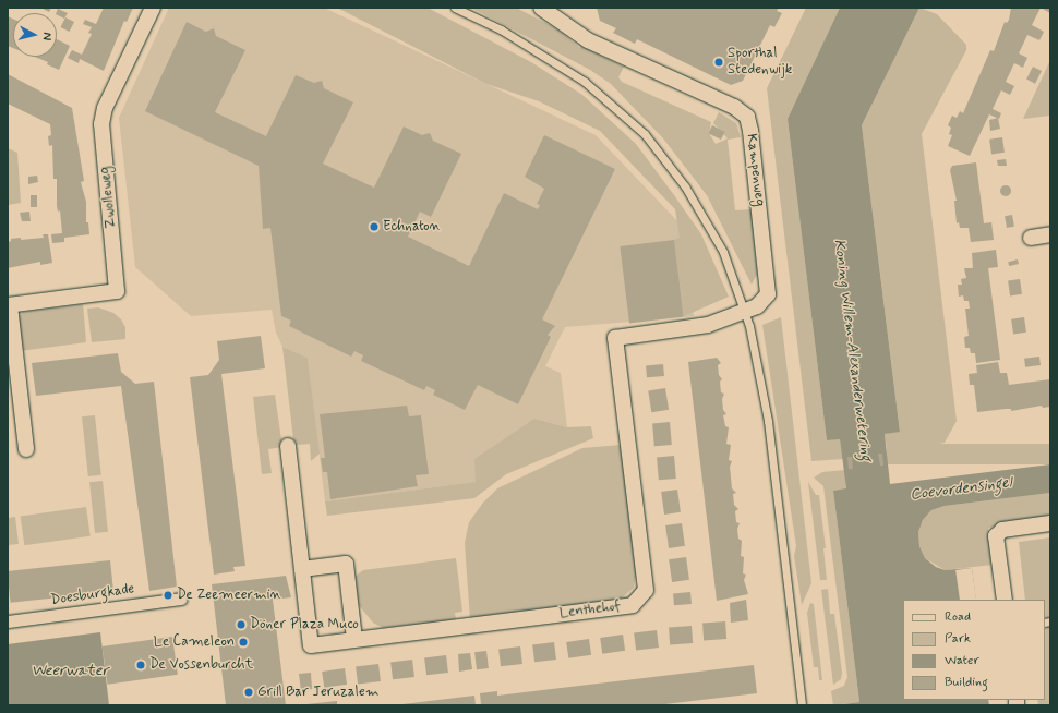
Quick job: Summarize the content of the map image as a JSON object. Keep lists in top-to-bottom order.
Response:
{
  "streets": {
    "street": [
      "Kampenweg",
      "Zwolleweg",
      "Doesburgkade",
      "Lenthehof"
    ]
  },
  "crossings": [
    ["Kampenweg", "Lenthehof"]
  ],
  "water": ["Koning Willem-Alexanderwetering", "Coevordensingel", "Weerwater"],
  "places": [
    "Sporthal Stedenwijk",
    "Echnaton",
    "De Zeemeermin",
    "Döner Plaza Muco",
    "Le Cameleon",
    "De Vossenburcht",
    "Grill Bar Jeruzalem"
  ],
  "legend": [
    "Road",
    "Park",
    "Water",
    "Building"
  ],
  "north": "right"
}
